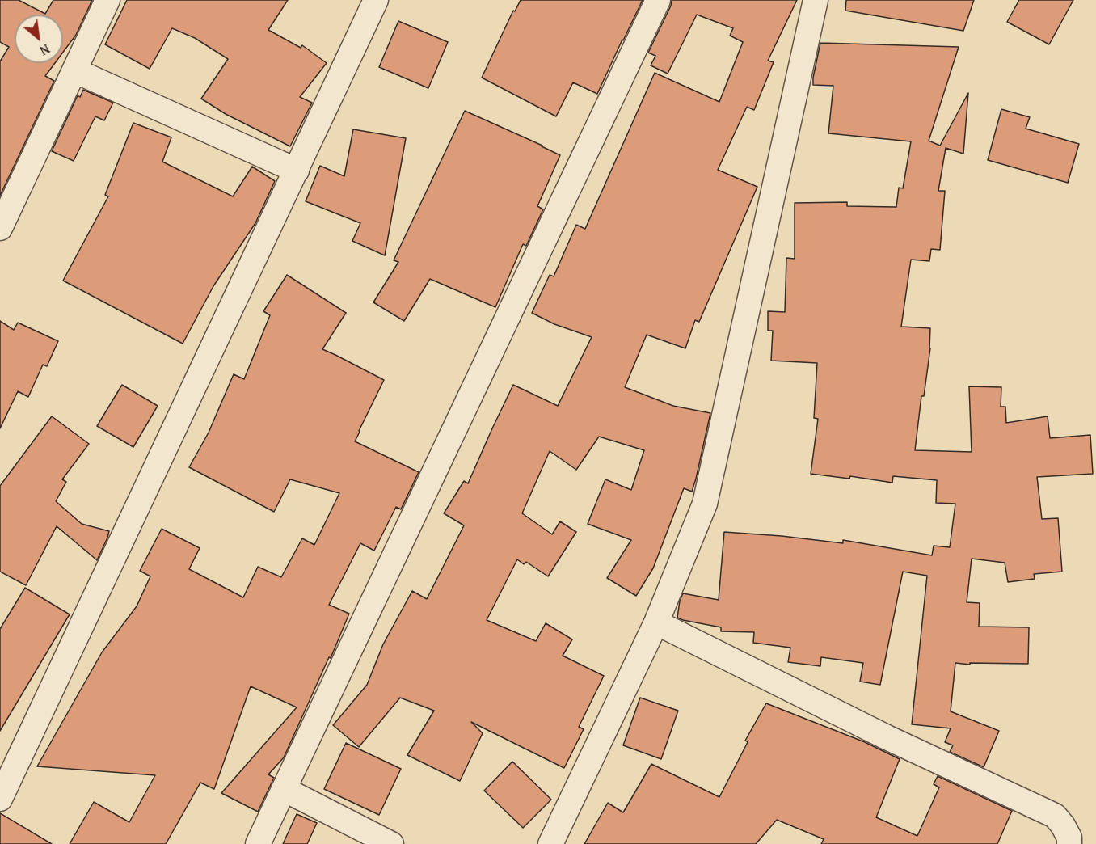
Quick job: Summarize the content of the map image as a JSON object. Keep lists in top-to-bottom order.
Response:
{
  "north": "bottom right"
}
